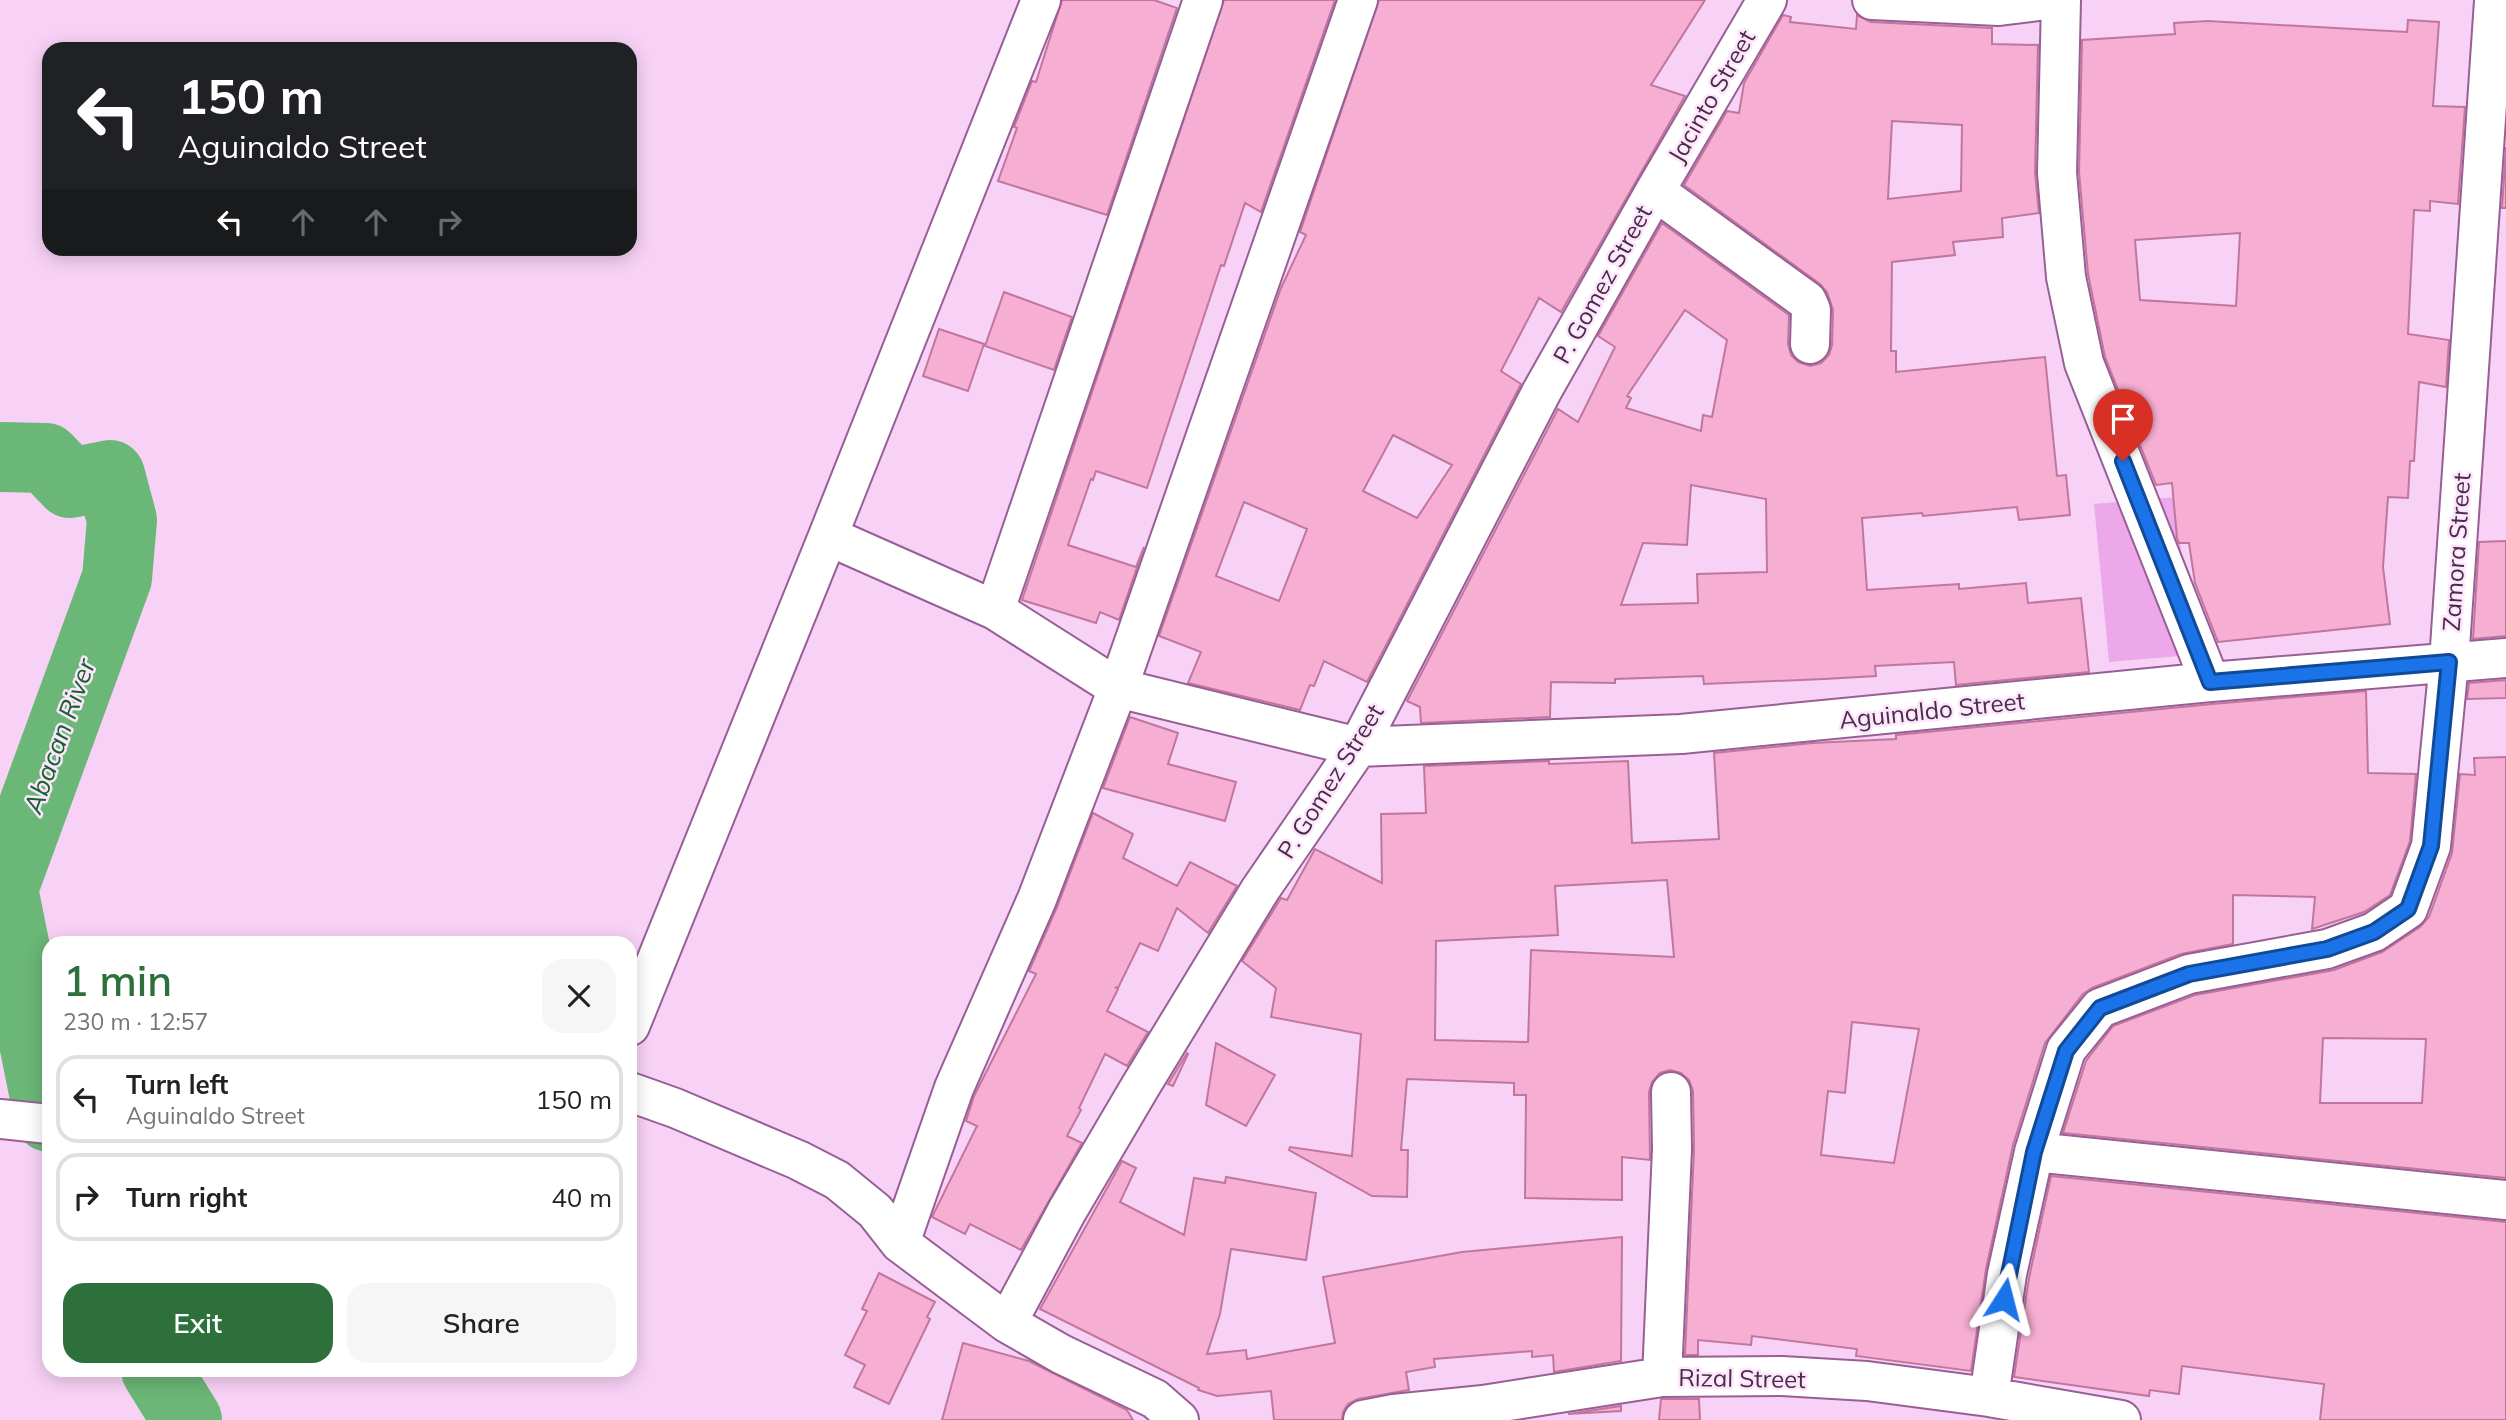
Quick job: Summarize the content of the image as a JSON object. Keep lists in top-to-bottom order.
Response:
{
  "streets": {
    "street": [
      "Jacinto Street",
      "P. Gomez Street",
      "Zamora Street",
      "Aguinaldo Street",
      "Rizal Street"
    ]
  },
  "crossings": [
    ["Jacinto Street", "P. Gomez Street"],
    ["P. Gomez Street", "Aguinaldo Street"],
    ["Zamora Street", "Aguinaldo Street"],
    ["Zamora Street", "Rizal Street"]
  ],
  "water": ["Abacan River"],
  "page": {
    "turn": ["150 m", "Aguinaldo Street"],
    "heading": ["1 min", "230 m · 12:57"],
    "list": [
      {
        "name": "Turn left",
        "note": "Aguinaldo Street",
        "value": "150 m"
      },
      {
        "name": "Turn right",
        "value": "40 m"
      }
    ],
    "buttons": ["Exit", "Share"]
  }
}
